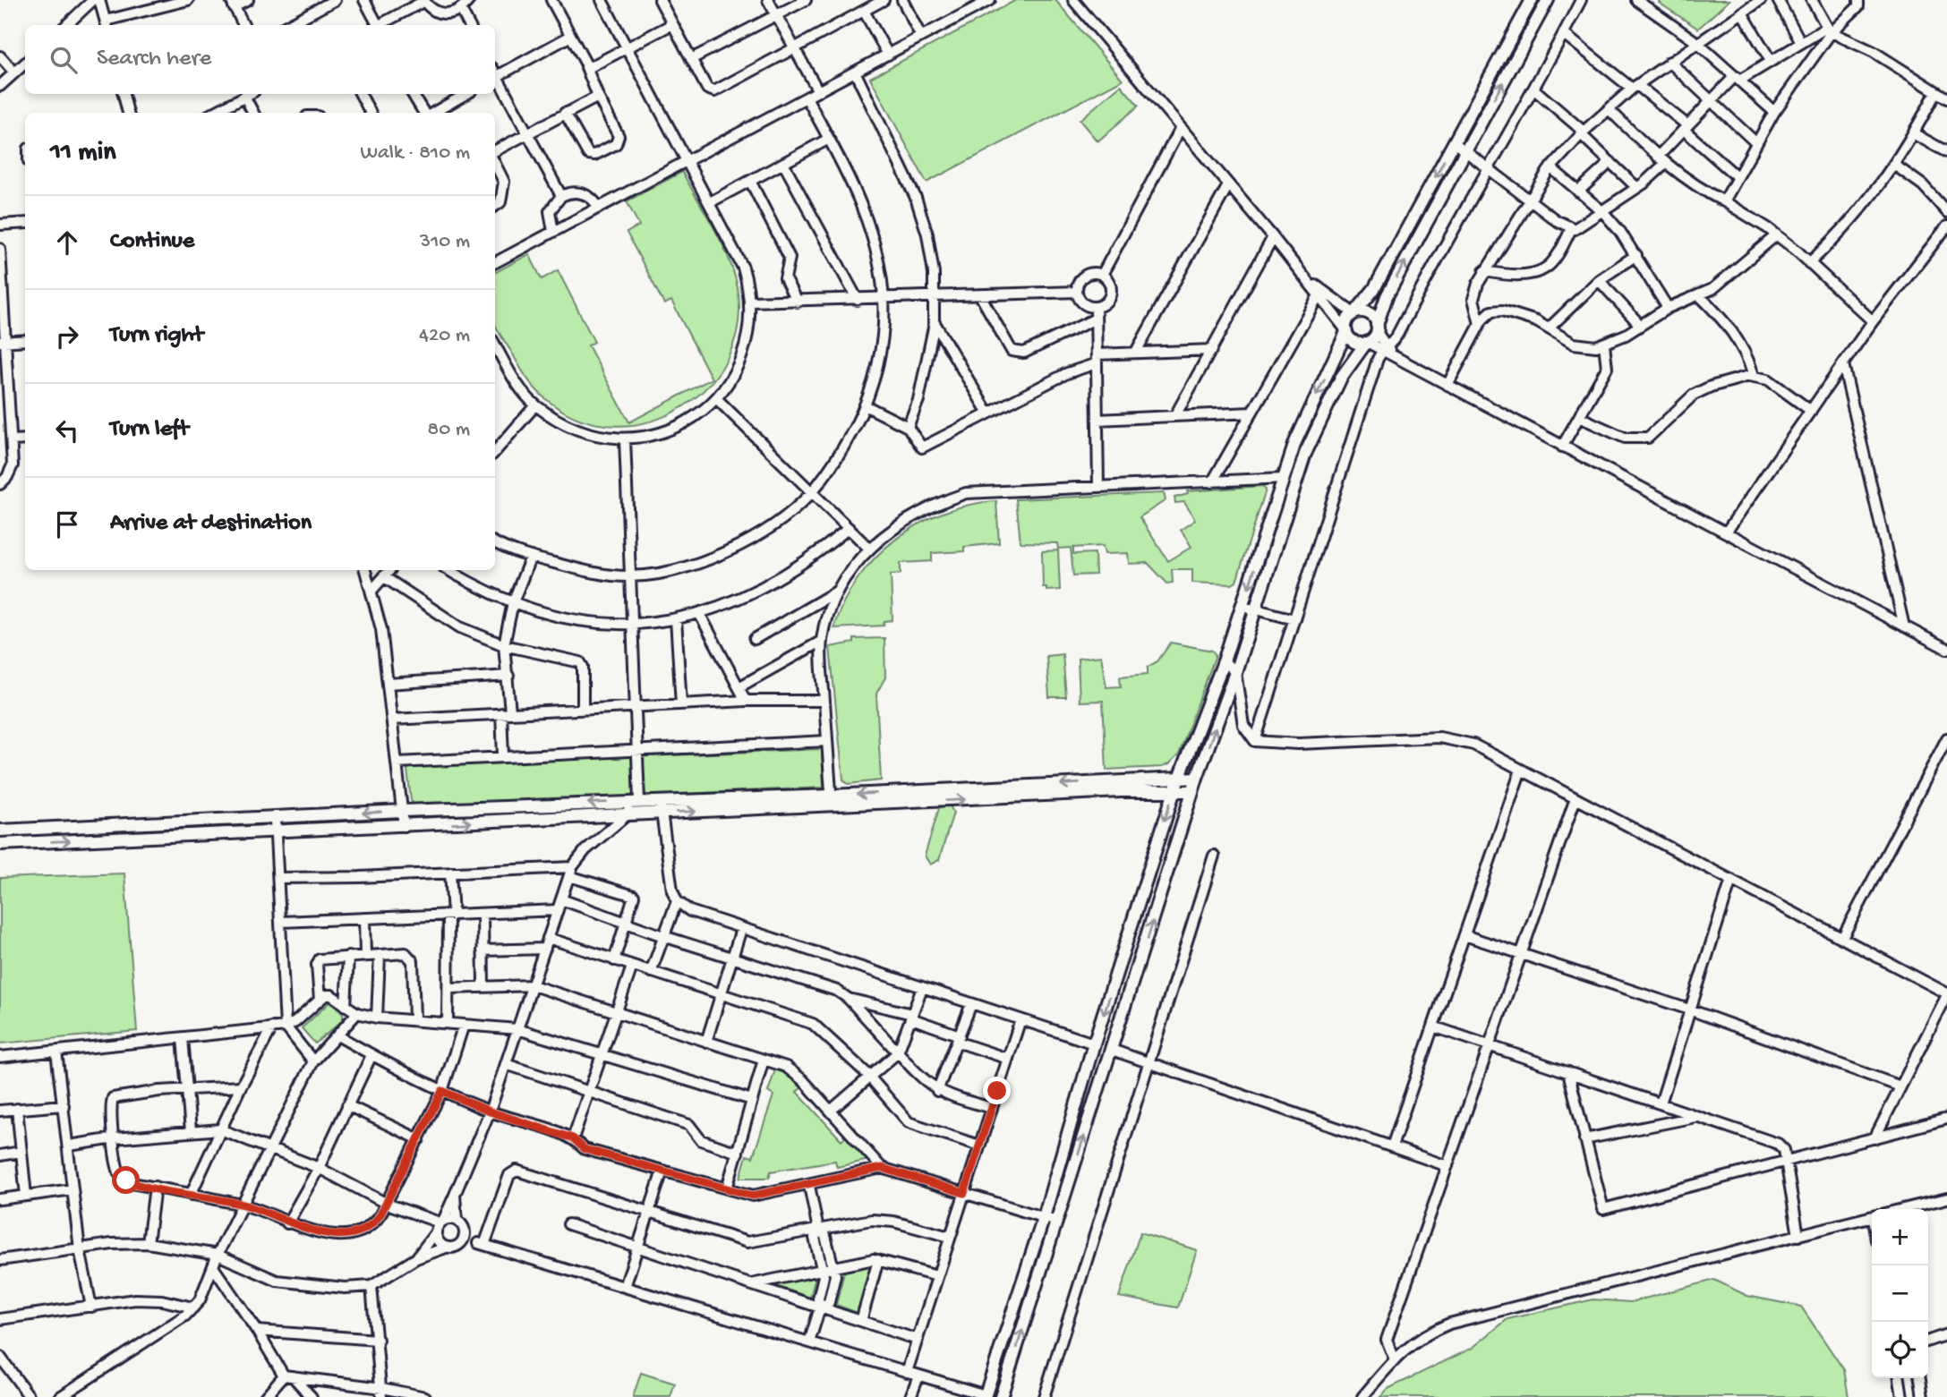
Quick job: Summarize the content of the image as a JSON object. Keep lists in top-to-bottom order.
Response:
{
  "page": {
    "search": "Search here",
    "heading": ["11 min", "Walk · 810 m"],
    "list": [
      ["Continue", "310 m"],
      ["Turn right", "420 m"],
      ["Turn left", "80 m"],
      "Arrive at destination"
    ],
    "map_buttons": ["+", "−"]
  }
}
